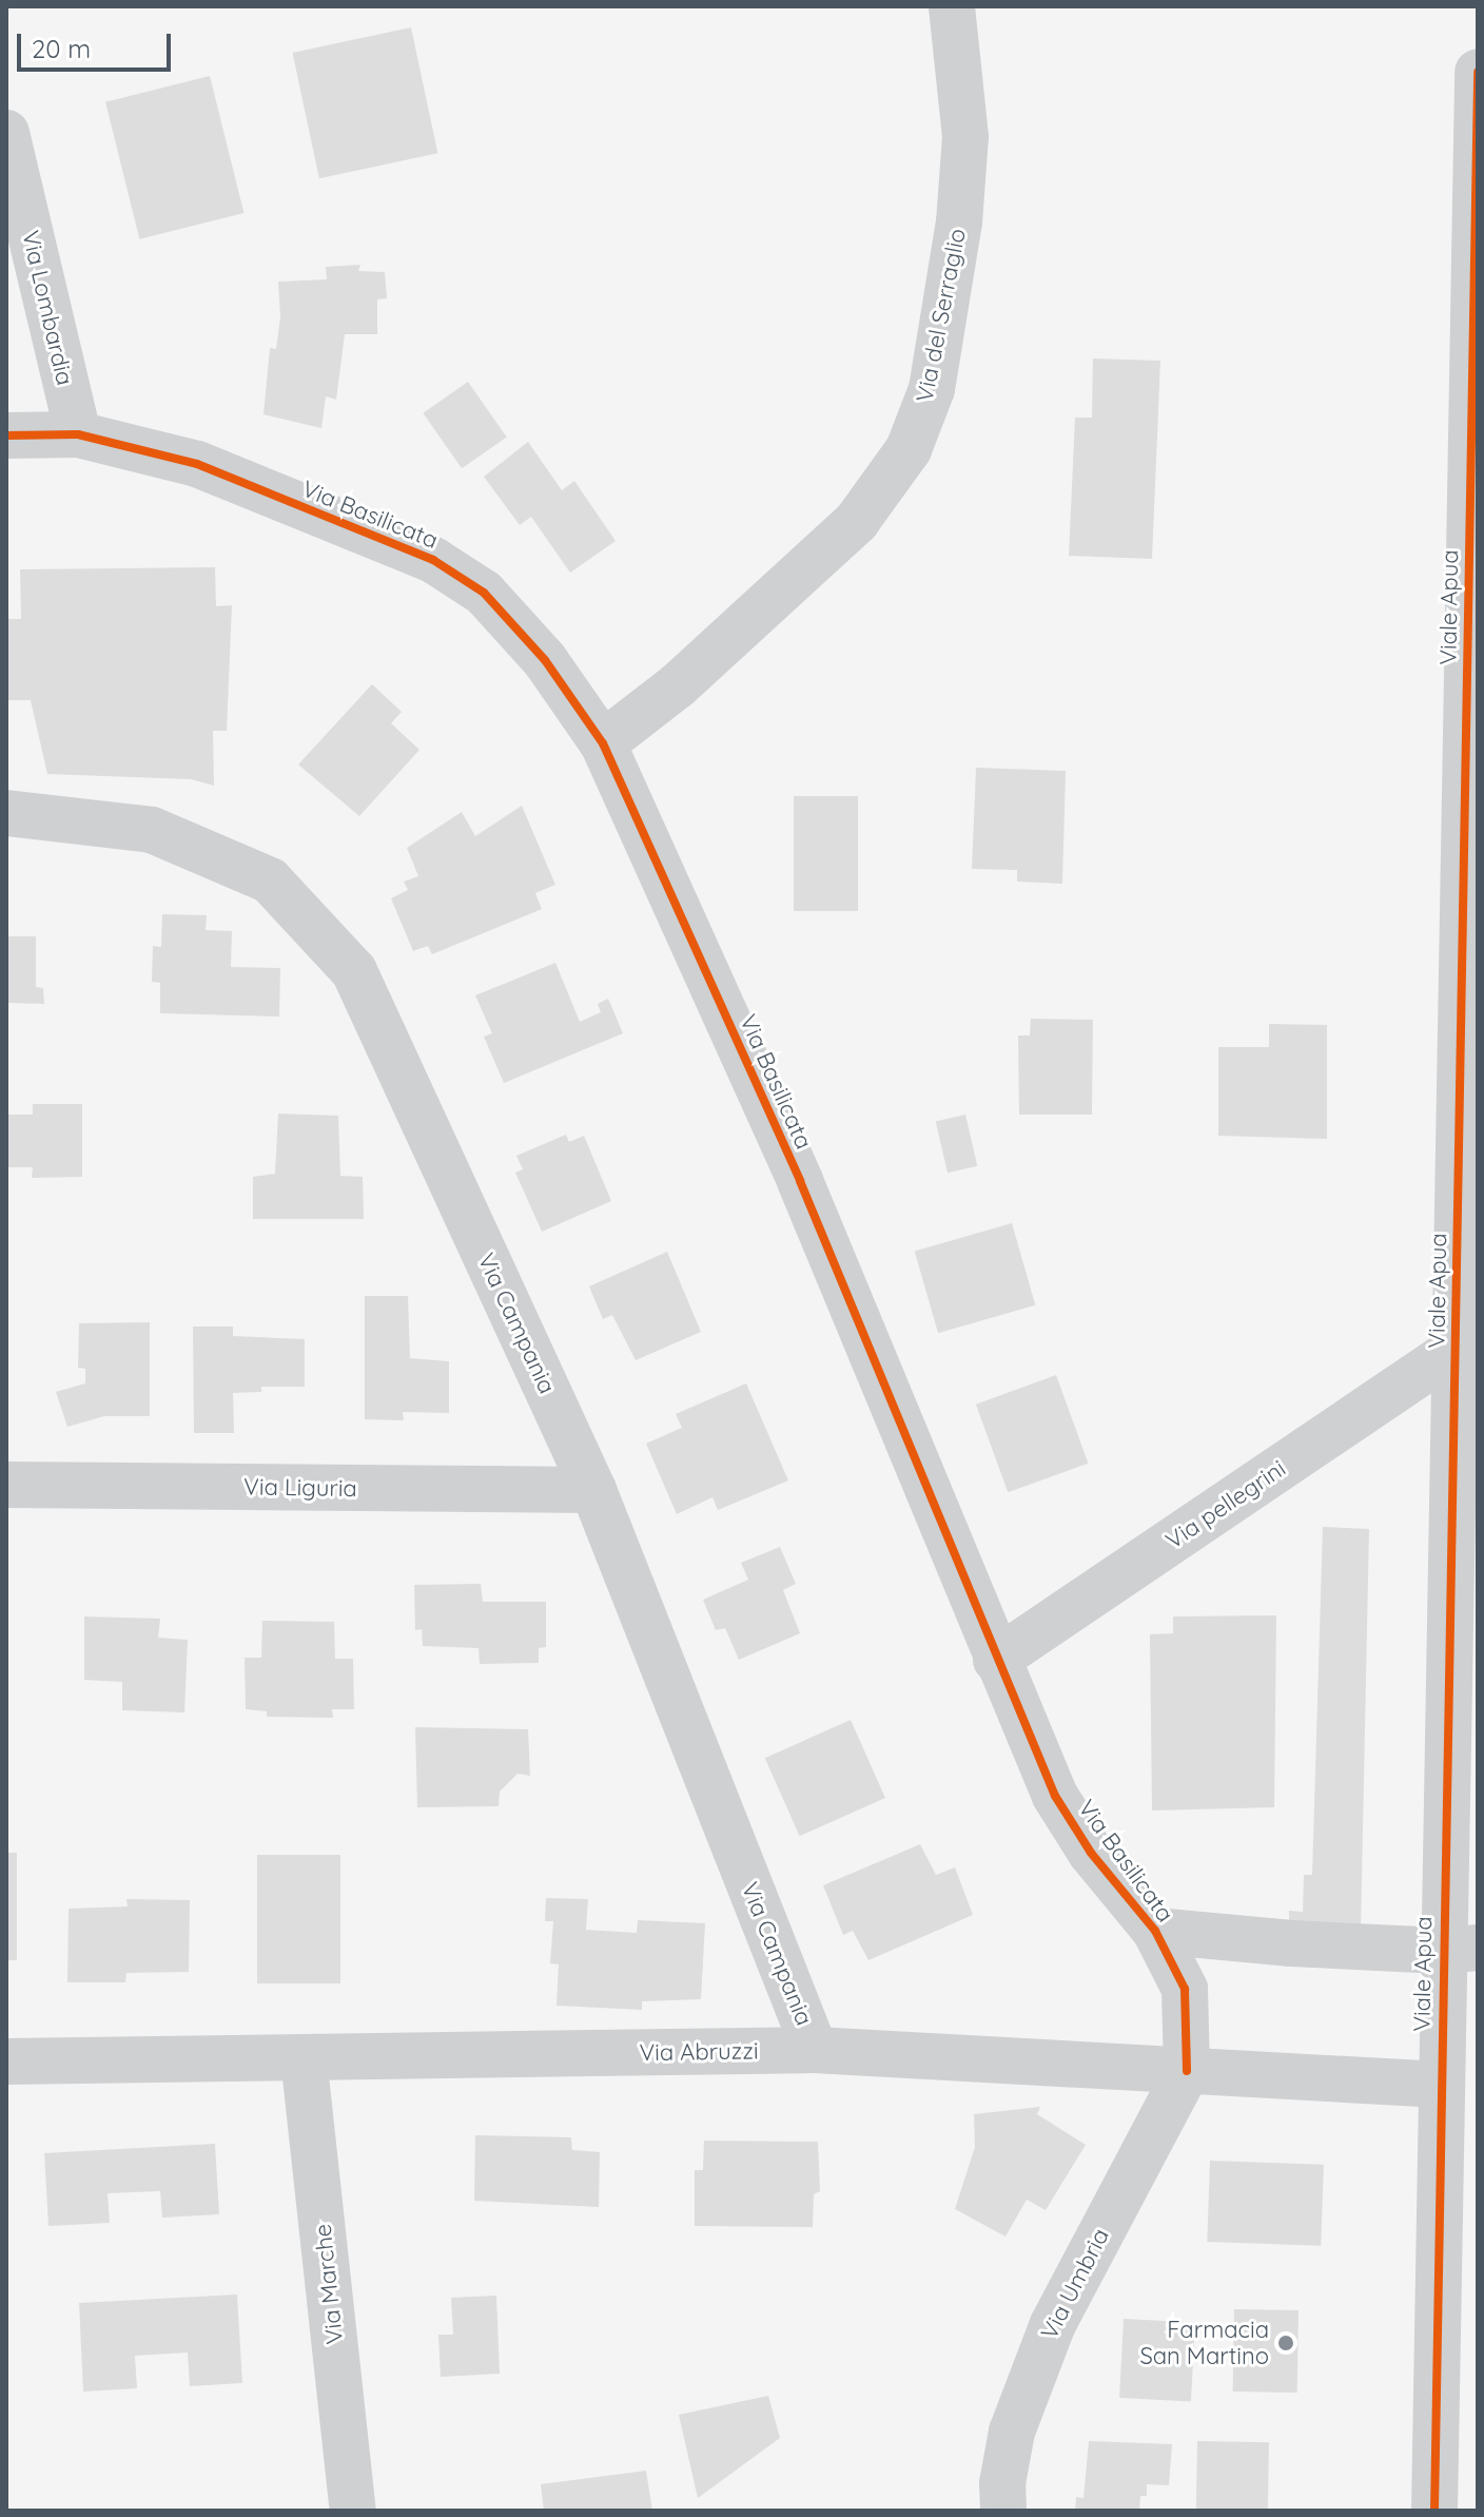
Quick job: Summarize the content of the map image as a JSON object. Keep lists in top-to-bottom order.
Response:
{
  "streets": {
    "street": [
      "Via Lombardia",
      "Via del Serraglio",
      "Via Basilicata",
      "Viale Apua",
      "Via Campania",
      "Via Liguria",
      "Via pellegrini",
      "Via Abruzzi",
      "Via Marche",
      "Via Umbria"
    ]
  },
  "crossings": [
    ["Via Lombardia", "Via Basilicata"],
    ["Via del Serraglio", "Via Basilicata"],
    ["Via Basilicata", "Viale Apua"],
    ["Via Basilicata", "Via pellegrini"],
    ["Via Basilicata", "Via Abruzzi"],
    ["Via Basilicata", "Via Umbria"],
    ["Viale Apua", "Via pellegrini"],
    ["Viale Apua", "Via Abruzzi"],
    ["Via Campania", "Via Liguria"],
    ["Via Campania", "Via Abruzzi"],
    ["Via Abruzzi", "Via Marche"],
    ["Via Abruzzi", "Via Umbria"]
  ],
  "places": ["Farmacia San Martino"],
  "scale_bar": "20 m"
}
